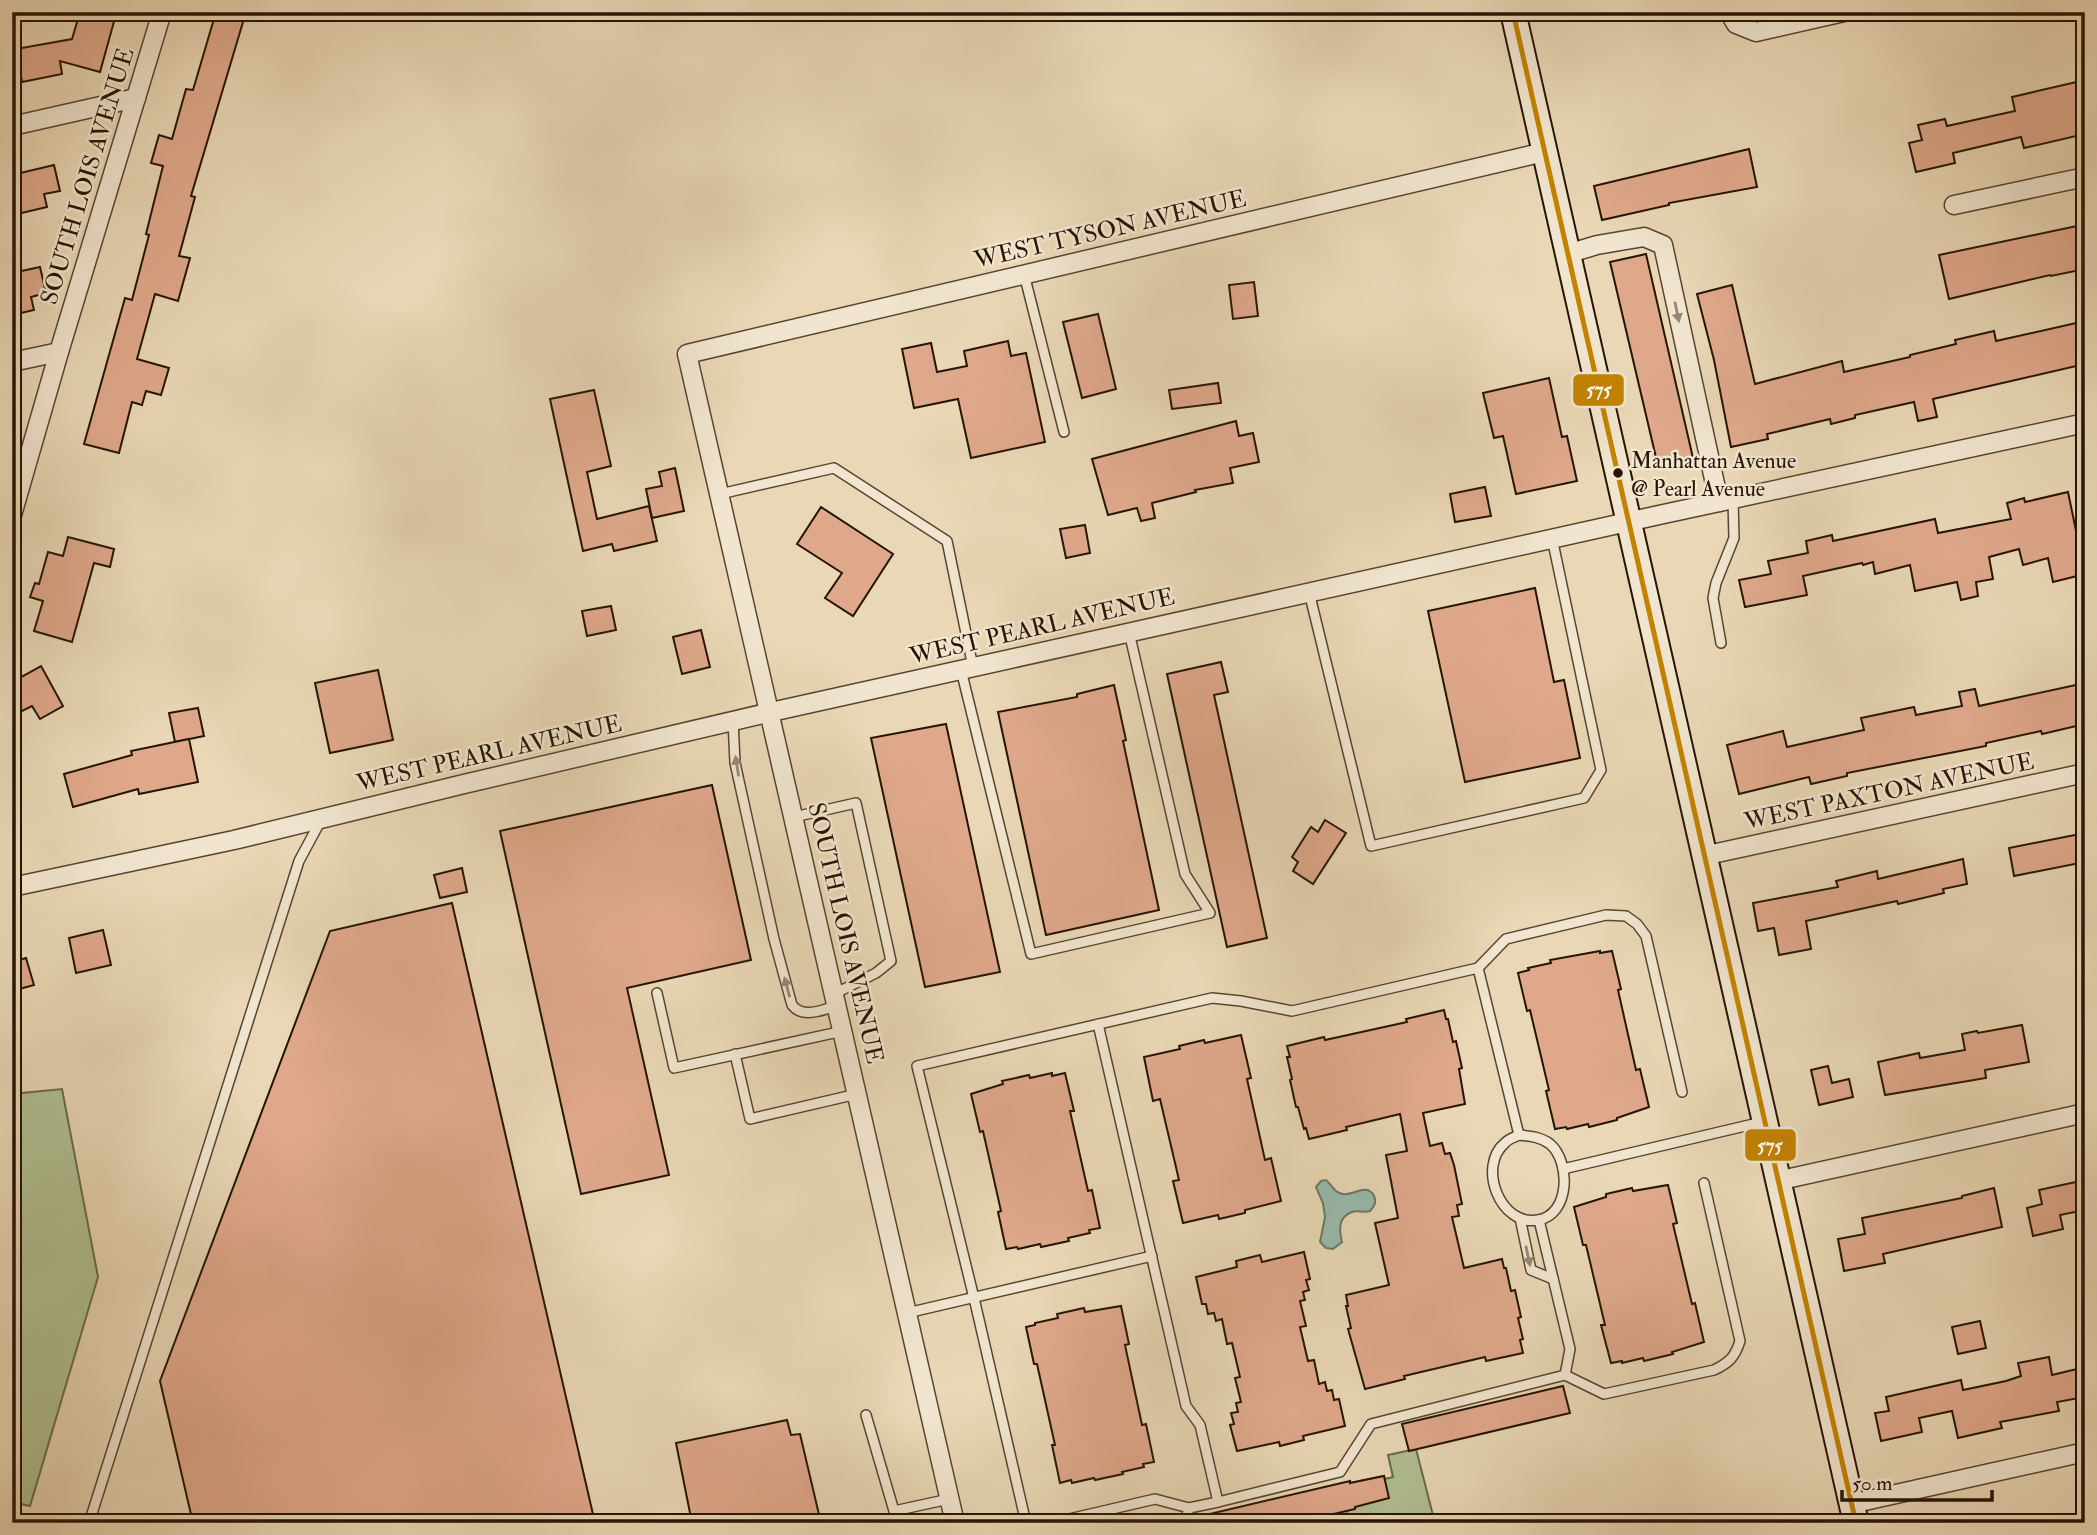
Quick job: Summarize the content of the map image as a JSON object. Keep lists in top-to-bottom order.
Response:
{
  "streets": {
    "street": [
      "SOUTH LOIS AVENUE",
      "WEST TYSON AVENUE",
      "WEST PEARL AVENUE",
      "WEST PAXTON AVENUE"
    ]
  },
  "crossings": [
    ["SOUTH LOIS AVENUE", "WEST TYSON AVENUE"],
    ["SOUTH LOIS AVENUE", "WEST PEARL AVENUE"]
  ],
  "places": ["Manhattan Avenue @ Pearl Avenue"],
  "lines": ["transit line 575"],
  "scale_bar": "50 m"
}
